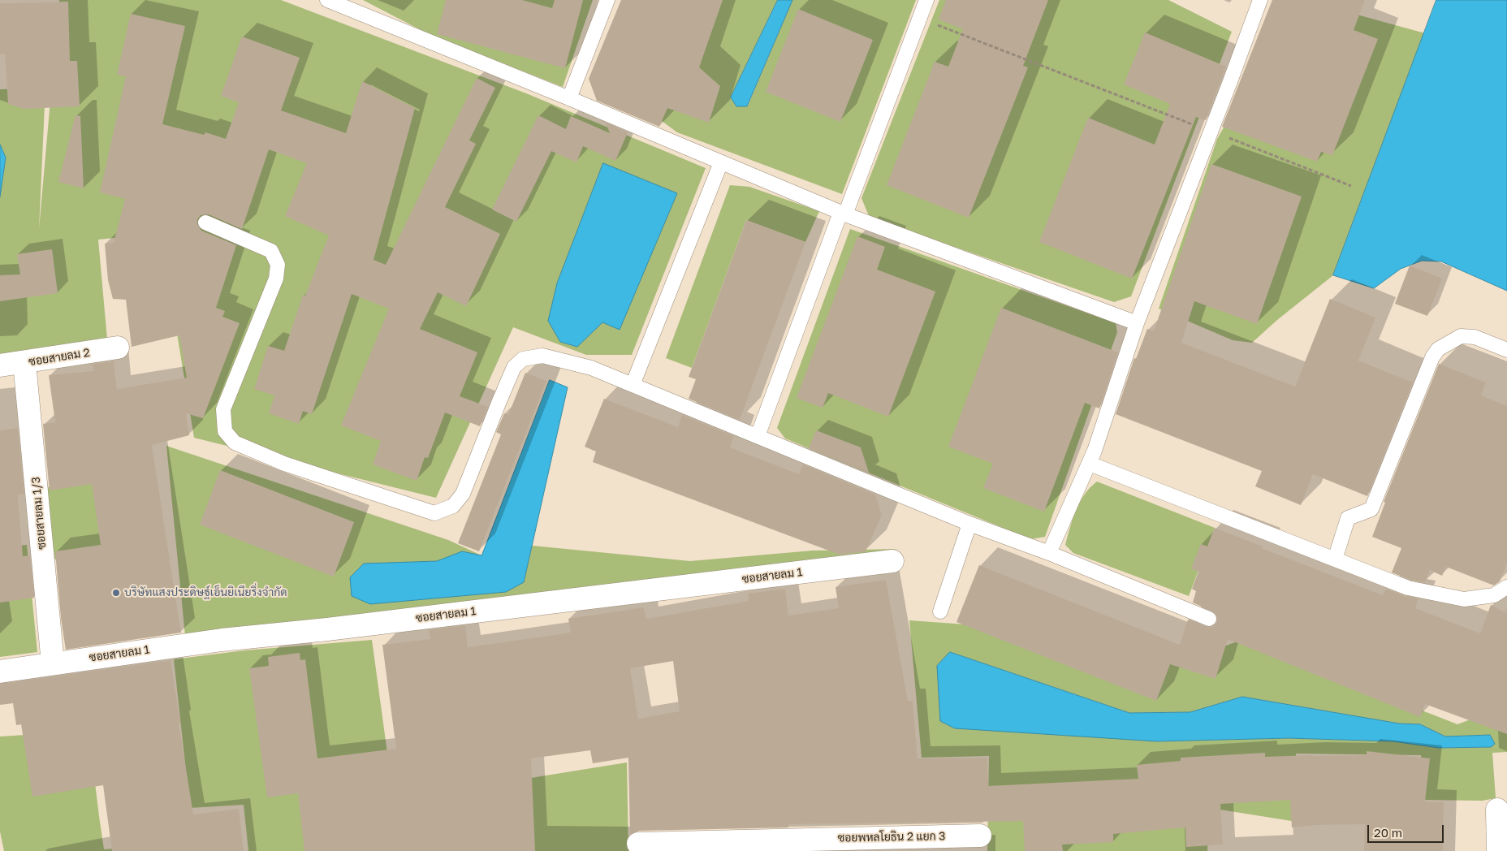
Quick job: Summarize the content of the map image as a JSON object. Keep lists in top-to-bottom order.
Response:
{
  "streets": {
    "street": [
      "ซอยสายลม 2",
      "ซอยสายลม 1/3",
      "ซอยสายลม 1",
      "ซอยพหลโยธิน 2 แยก 3"
    ]
  },
  "crossings": [
    ["ซอยสายลม 2", "ซอยสายลม 1/3"],
    ["ซอยสายลม 1/3", "ซอยสายลม 1"]
  ],
  "places": ["บริษัทแสงประดิษฐ์เอ็นยิเนียริ่งจำกัด"],
  "scale_bar": "20 m"
}
